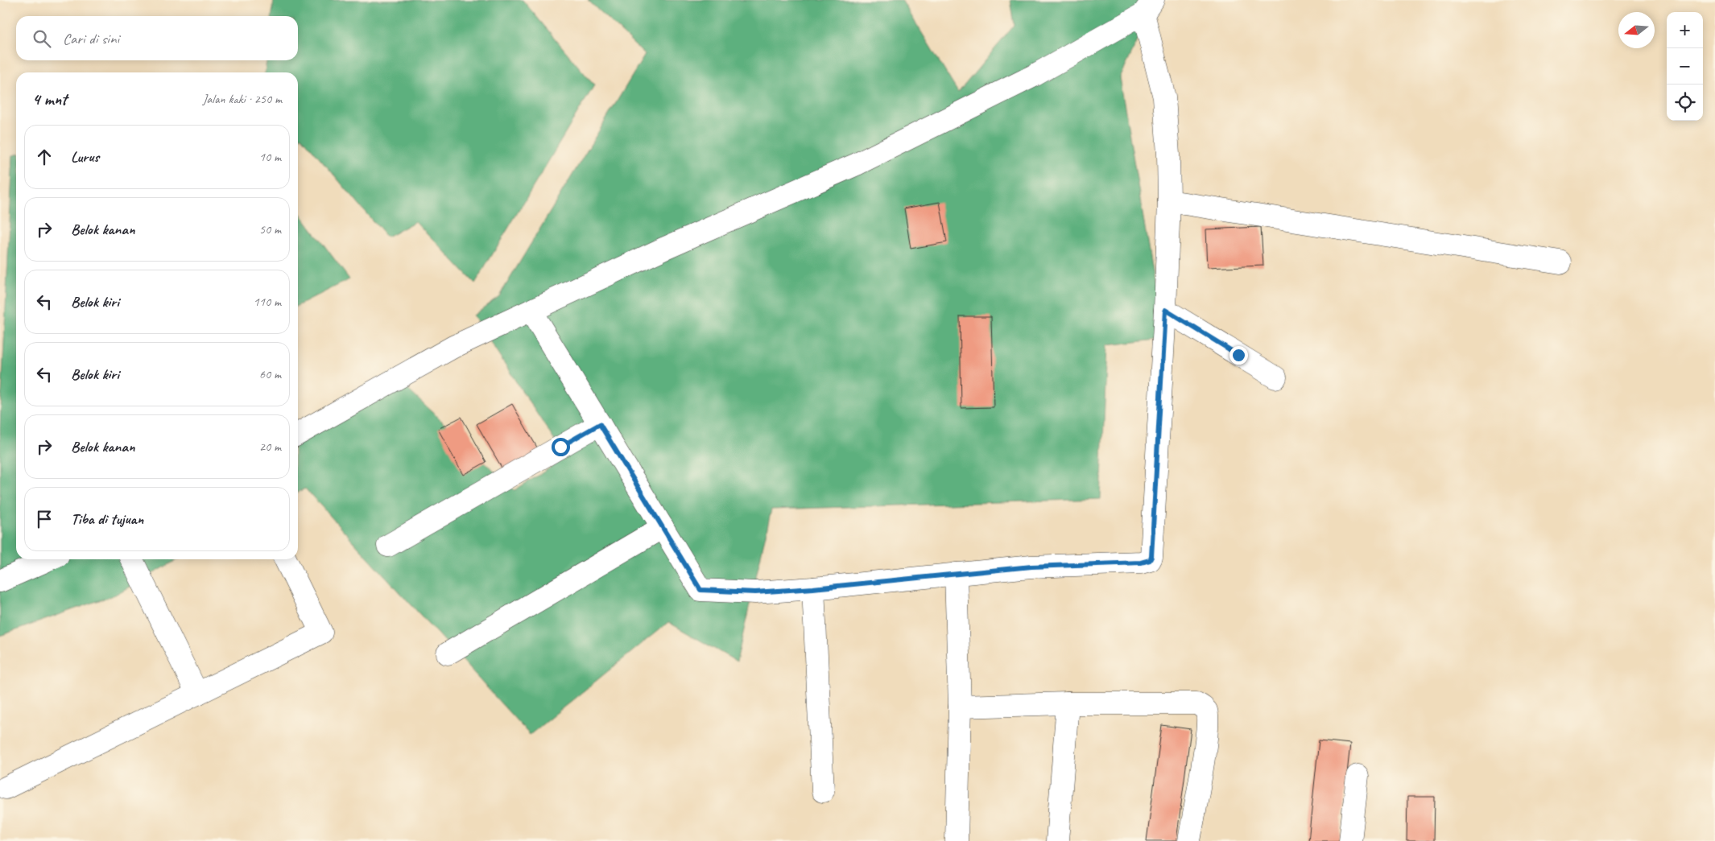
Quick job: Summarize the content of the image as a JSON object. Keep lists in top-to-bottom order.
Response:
{
  "north": "left",
  "page": {
    "map_buttons": ["+", "−"],
    "search": "Cari di sini",
    "heading": ["4 mnt", "Jalan kaki · 250 m"],
    "list": [
      ["Lurus", "10 m"],
      ["Belok kanan", "50 m"],
      ["Belok kiri", "110 m"],
      ["Belok kiri", "60 m"],
      ["Belok kanan", "20 m"],
      "Tiba di tujuan"
    ]
  }
}
